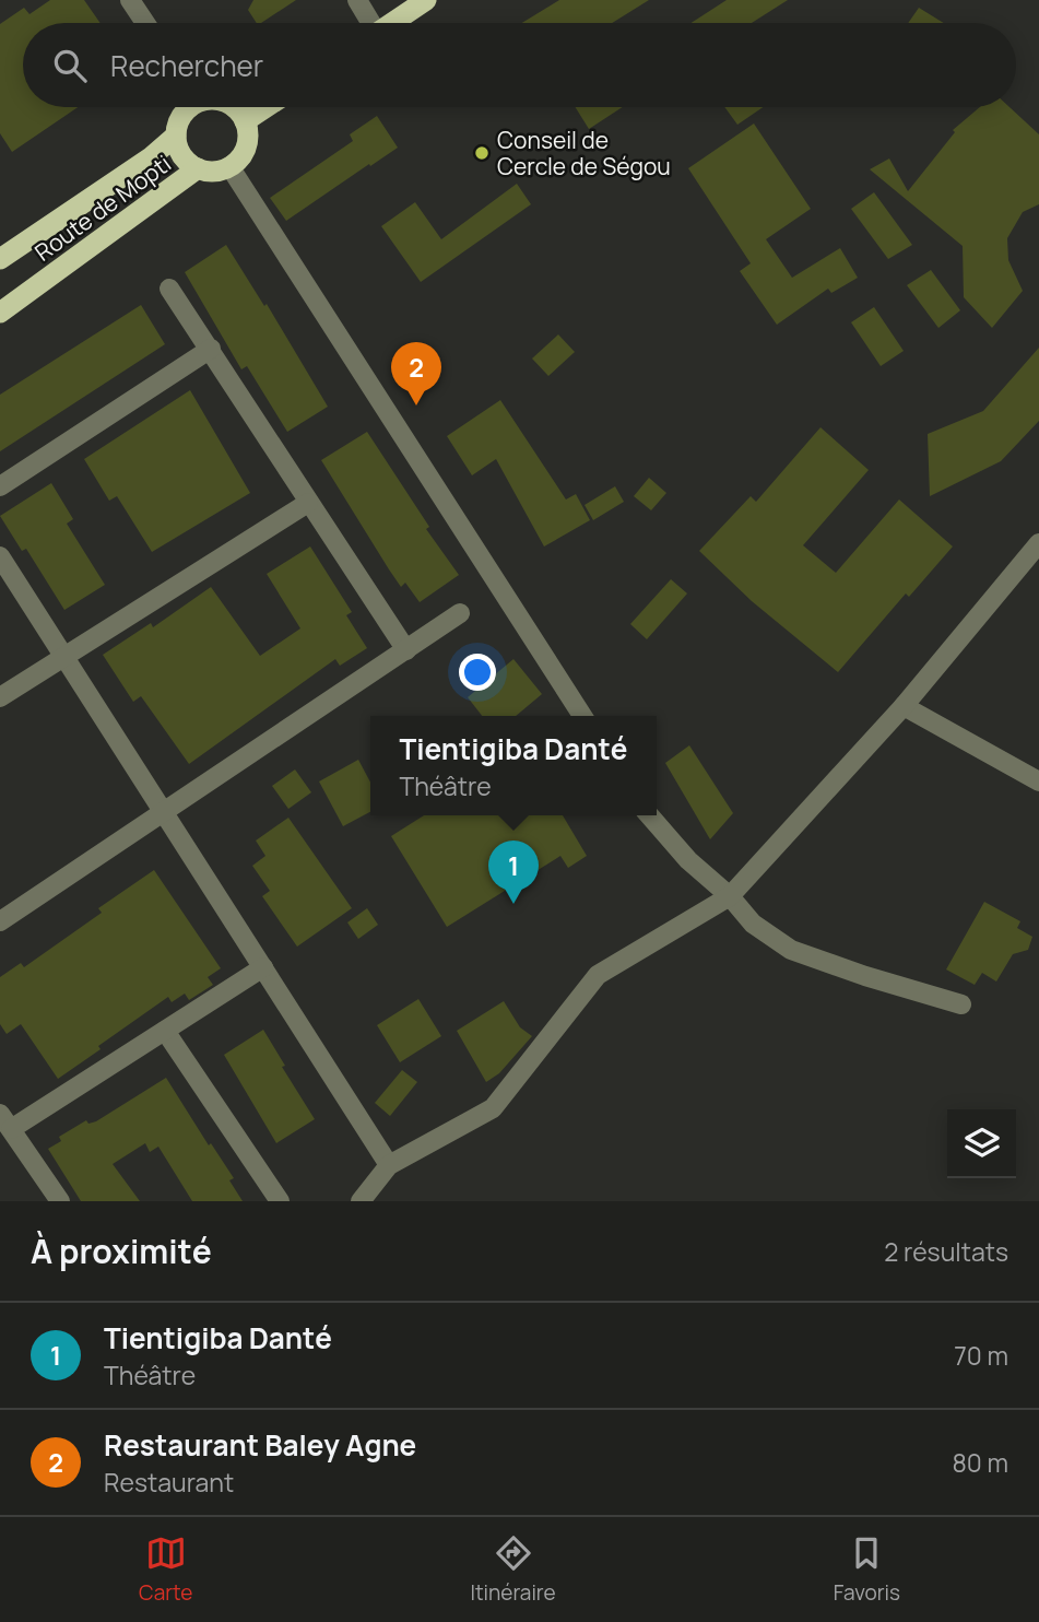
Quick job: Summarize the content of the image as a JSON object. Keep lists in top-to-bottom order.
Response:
{
  "streets": {
    "highway": ["Route de Mopti"]
  },
  "places": ["Conseil de Cercle de Ségou"],
  "page": {
    "search": "Rechercher",
    "pins": ["2", "1"],
    "popup": ["Tientigiba Danté", "Théâtre"],
    "heading": ["À proximité", "2 résultats"],
    "list": [
      {
        "mark": "1",
        "name": "Tientigiba Danté",
        "note": "Théâtre",
        "value": "70 m"
      },
      {
        "mark": "2",
        "name": "Restaurant Baley Agne",
        "note": "Restaurant",
        "value": "80 m"
      }
    ],
    "nav": ["Carte", "Itinéraire", "Favoris"]
  }
}
